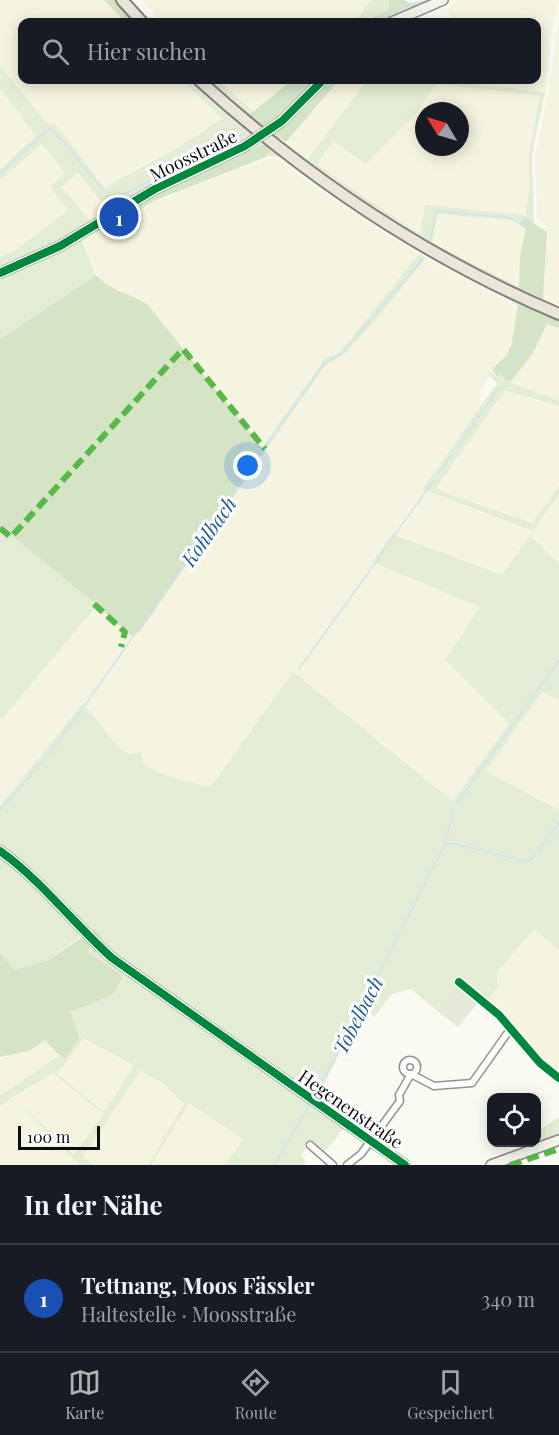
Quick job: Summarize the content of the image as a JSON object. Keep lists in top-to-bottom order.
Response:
{
  "streets": {
    "street": ["Moosstraße", "Hegenenstraße"]
  },
  "water": ["Kohlbach", "Tobelbach"],
  "scale_bar": "100 m",
  "north": "top left",
  "page": {
    "search": "Hier suchen",
    "pins": "1",
    "scale": "100 m",
    "heading": "In der Nähe",
    "list": [
      {
        "mark": "1",
        "name": "Tettnang, Moos Fässler",
        "note": "Haltestelle · Moosstraße",
        "value": "340 m"
      }
    ],
    "nav": ["Karte", "Route", "Gespeichert"]
  }
}
